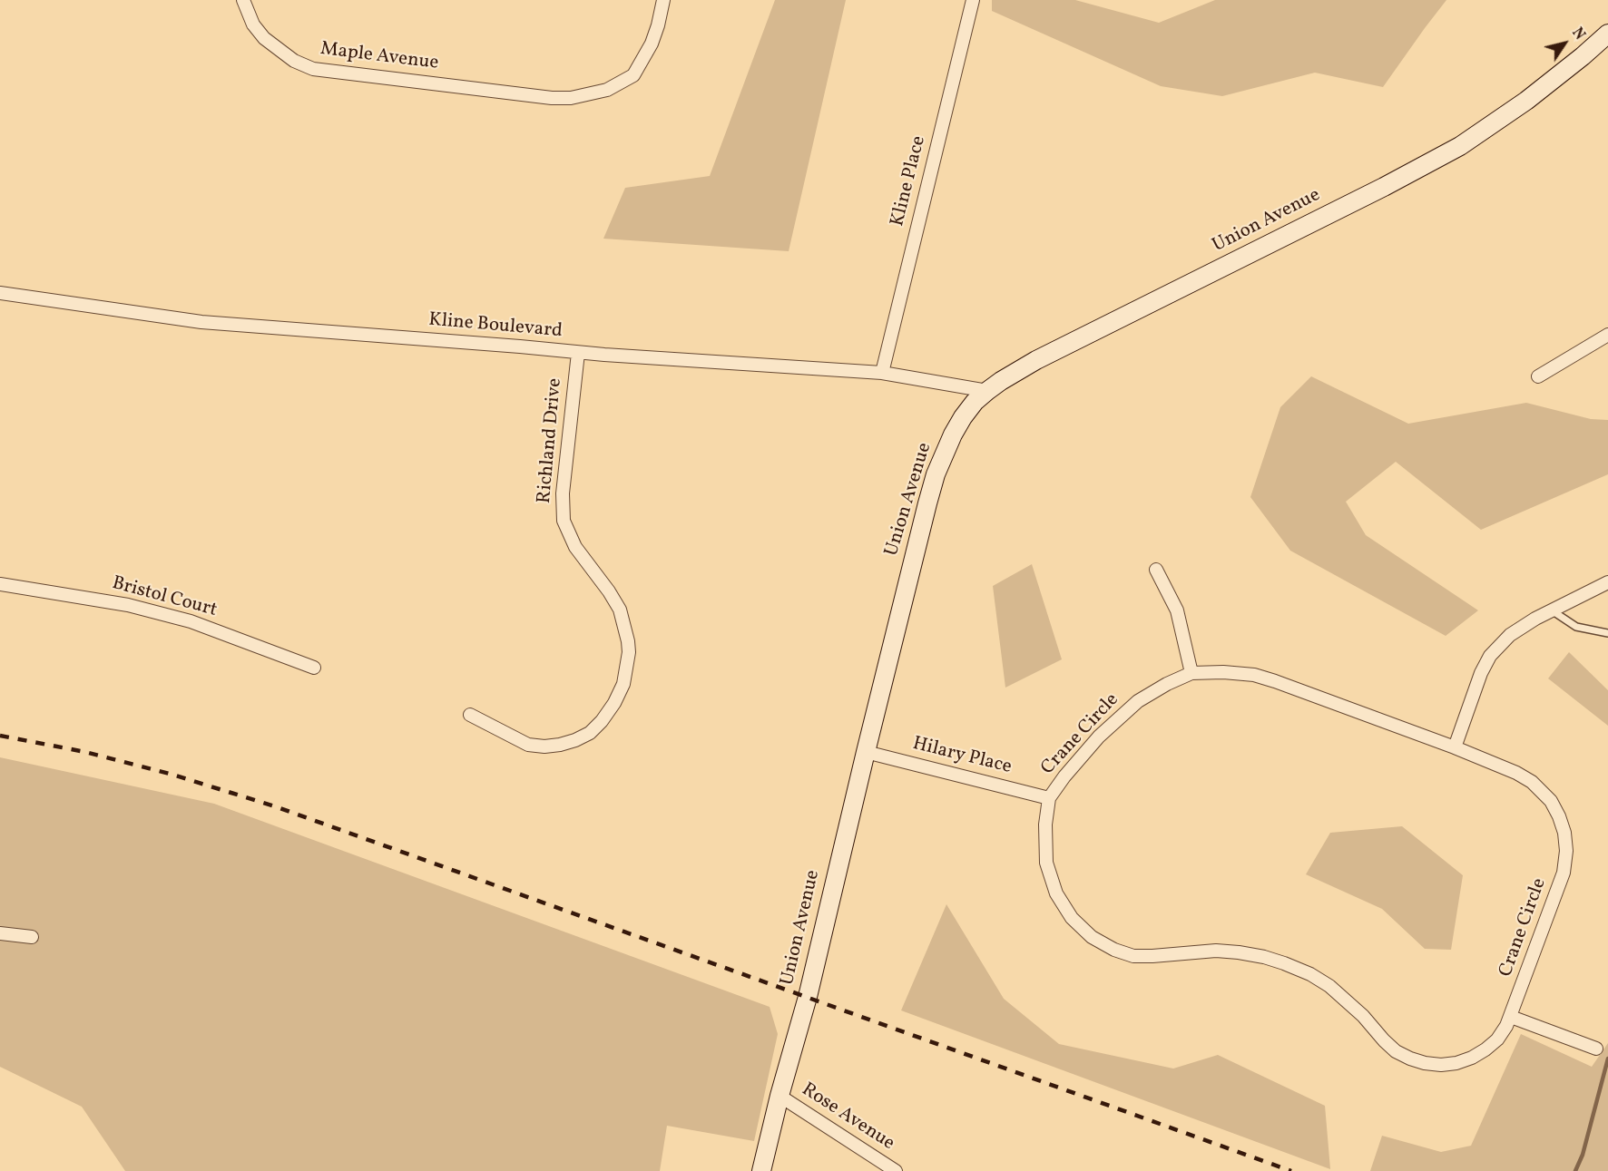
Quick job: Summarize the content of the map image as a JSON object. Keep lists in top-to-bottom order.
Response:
{
  "streets": {
    "main road": ["Union Avenue"],
    "street": [
      "Maple Avenue",
      "Kline Place",
      "Kline Boulevard",
      "Richland Drive",
      "Bristol Court",
      "Crane Circle",
      "Hilary Place",
      "Rose Avenue"
    ]
  },
  "crossings": [
    ["Kline Place", "Kline Boulevard"],
    ["Union Avenue", "Kline Boulevard"],
    ["Union Avenue", "Hilary Place"],
    ["Union Avenue", "Rose Avenue"],
    ["Kline Boulevard", "Richland Drive"],
    ["Crane Circle", "Hilary Place"]
  ],
  "north": "top right"
}
